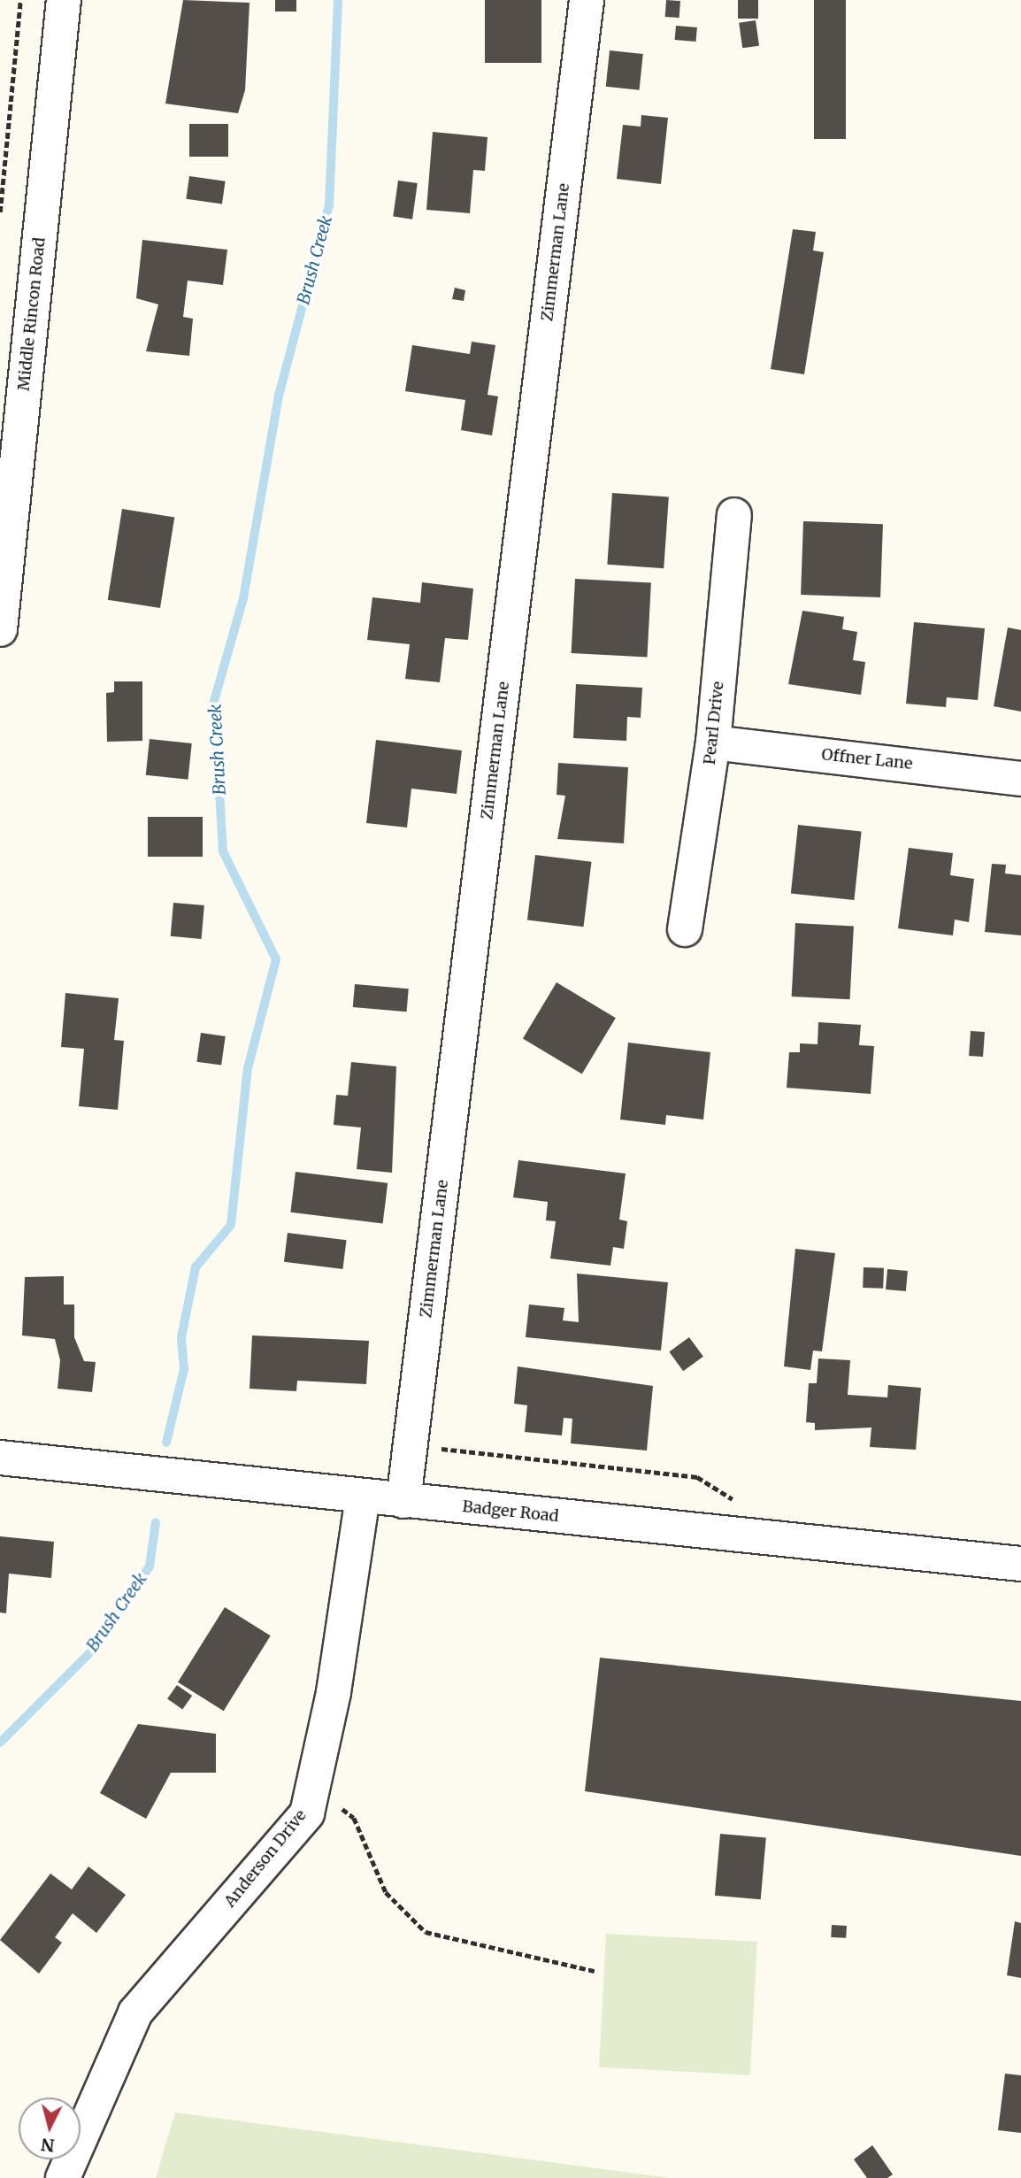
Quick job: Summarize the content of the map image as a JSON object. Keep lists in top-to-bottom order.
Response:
{
  "streets": {
    "street": [
      "Zimmerman Lane",
      "Middle Rincon Road",
      "Pearl Drive",
      "Offner Lane",
      "Badger Road",
      "Anderson Drive"
    ]
  },
  "crossings": [
    ["Zimmerman Lane", "Badger Road"],
    ["Pearl Drive", "Offner Lane"],
    ["Badger Road", "Anderson Drive"]
  ],
  "water": ["Brush Creek"],
  "north": "bottom"
}
